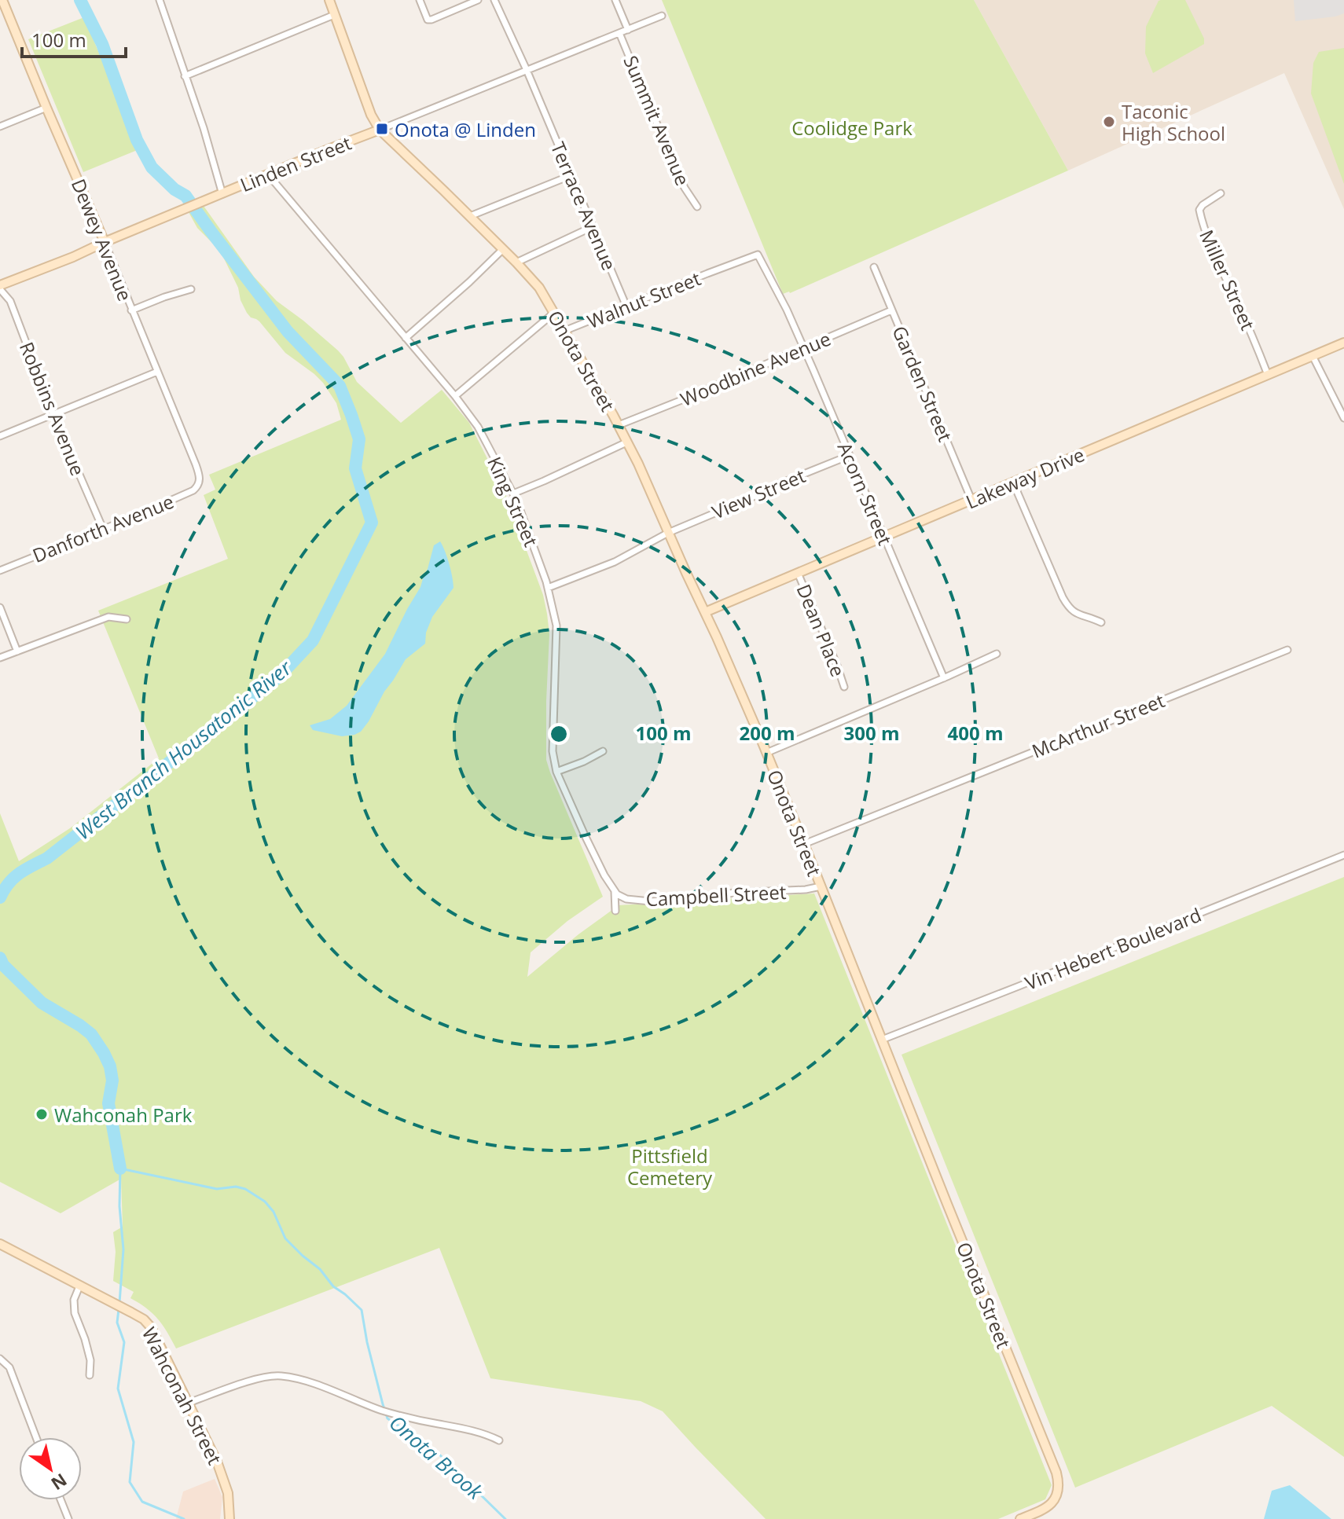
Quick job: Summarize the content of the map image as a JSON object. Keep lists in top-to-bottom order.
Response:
{
  "streets": {
    "street": [
      "Summit Avenue",
      "Linden Street",
      "Terrace Avenue",
      "Dewey Avenue",
      "Miller Street",
      "Walnut Street",
      "Onota Street",
      "Woodbine Avenue",
      "Garden Street",
      "Robbins Avenue",
      "Lakeway Drive",
      "View Street",
      "Acorn Street",
      "King Street",
      "Danforth Avenue",
      "Dean Place",
      "McArthur Street",
      "Campbell Street",
      "Vin Hebert Boulevard",
      "Wahconah Street"
    ]
  },
  "crossings": [
    ["Summit Avenue", "Linden Street"],
    ["Linden Street", "Terrace Avenue"],
    ["Linden Street", "Dewey Avenue"],
    ["Linden Street", "Onota Street"],
    ["Linden Street", "Robbins Avenue"],
    ["Linden Street", "King Street"],
    ["Terrace Avenue", "Walnut Street"],
    ["Dewey Avenue", "Danforth Avenue"],
    ["Miller Street", "Lakeway Drive"],
    ["Walnut Street", "Onota Street"],
    ["Walnut Street", "Acorn Street"],
    ["Onota Street", "Woodbine Avenue"],
    ["Onota Street", "Lakeway Drive"],
    ["Onota Street", "View Street"],
    ["Onota Street", "McArthur Street"],
    ["Onota Street", "Campbell Street"],
    ["Onota Street", "Vin Hebert Boulevard"],
    ["Woodbine Avenue", "Garden Street"],
    ["Woodbine Avenue", "Acorn Street"],
    ["Garden Street", "Lakeway Drive"],
    ["Robbins Avenue", "Danforth Avenue"],
    ["Lakeway Drive", "Acorn Street"],
    ["Lakeway Drive", "Dean Place"],
    ["View Street", "Acorn Street"],
    ["View Street", "King Street"],
    ["King Street", "Campbell Street"]
  ],
  "water": ["West Branch Housatonic River", "Onota Brook"],
  "parks": ["Coolidge Park", "Pittsfield Cemetery"],
  "places": {
    "other": ["Taconic High School", "Wahconah Park"],
    "transit": ["Onota @ Linden"]
  },
  "scale_bar": "100 m",
  "north": "bottom right",
  "rings": [
    "100 m",
    "200 m",
    "300 m",
    "400 m"
  ]
}
